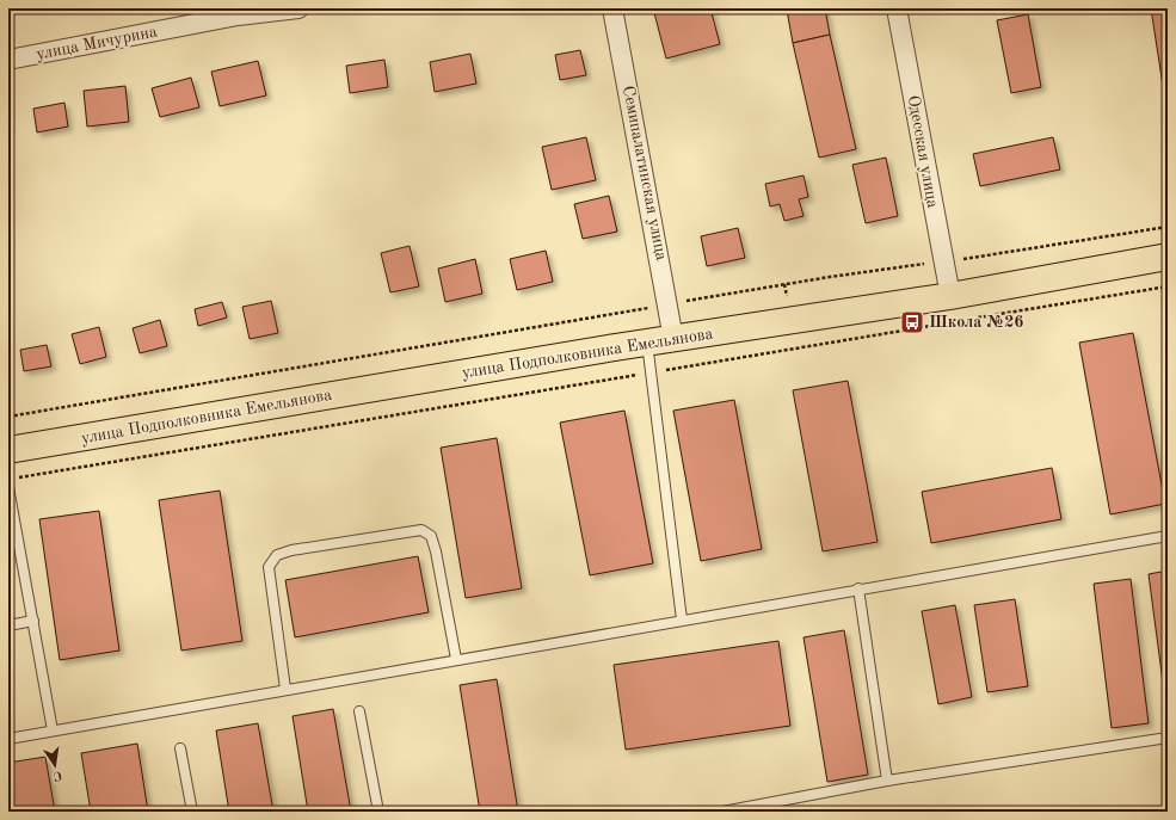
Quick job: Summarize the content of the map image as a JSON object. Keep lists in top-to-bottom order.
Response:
{
  "streets": {
    "main road": ["улица Подполковника Емельянова"],
    "street": ["улица Мичурина", "Одесская улица", "Семипалатинская улица"]
  },
  "crossings": [
    ["Одесская улица", "улица Подполковника Емельянова"],
    ["Семипалатинская улица", "улица Подполковника Емельянова"]
  ],
  "places": {
    "bus stop": ["Школа №26"]
  },
  "north": "bottom"
}
